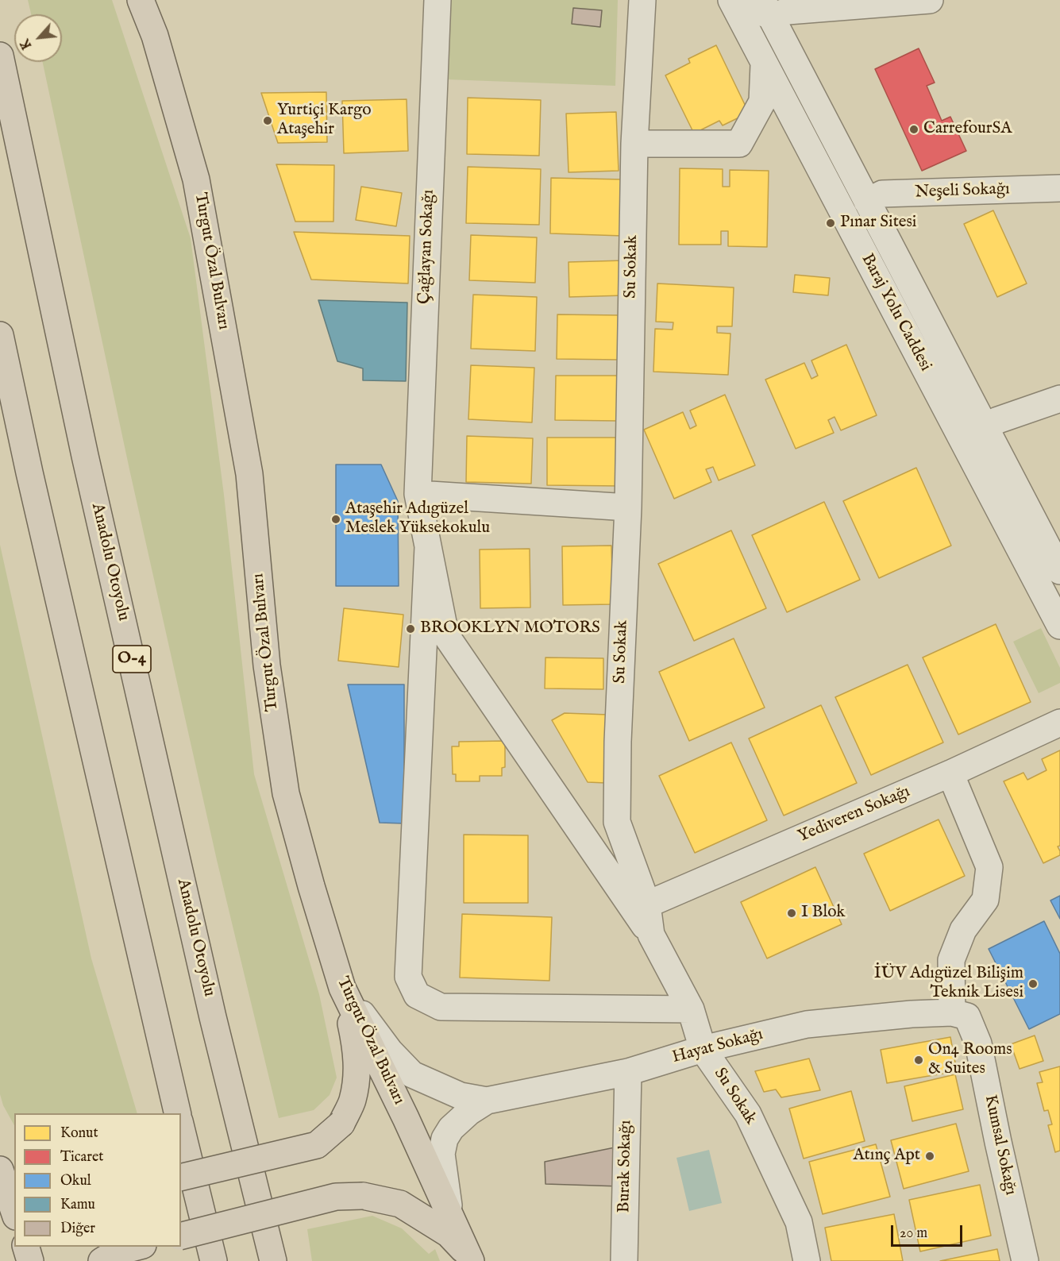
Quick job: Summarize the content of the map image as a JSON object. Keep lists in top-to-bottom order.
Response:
{
  "streets": {
    "main road": ["Turgut Özal Bulvarı", "Anadolu Otoyolu", "O-4"],
    "street": [
      "Neşeli Sokağı",
      "Çağlayan Sokağı",
      "Su Sokak",
      "Baraj Yolu Caddesi",
      "Yediveren Sokağı",
      "Hayat Sokağı",
      "Kumsal Sokağı",
      "Burak Sokağı"
    ]
  },
  "crossings": [
    ["Neşeli Sokağı", "Baraj Yolu Caddesi"],
    ["Çağlayan Sokağı", "Su Sokak"],
    ["Su Sokak", "Yediveren Sokağı"],
    ["Su Sokak", "Hayat Sokağı"],
    ["Hayat Sokağı", "Kumsal Sokağı"],
    ["Hayat Sokağı", "Burak Sokağı"]
  ],
  "places": [
    "Yurtiçi Kargo Ataşehir",
    "CarrefourSA",
    "Pınar Sitesi",
    "Ataşehir Adıgüzel Meslek Yüksekokulu",
    "BROOKLYN MOTORS",
    "I Blok",
    "İÜV Adıgüzel Bilişim Teknik Lisesi",
    "On4 Rooms & Suites",
    "Atınç Apt"
  ],
  "legend": [
    "Konut",
    "Ticaret",
    "Okul",
    "Kamu",
    "Diğer"
  ],
  "scale_bar": "20 m",
  "north": "bottom left"
}
